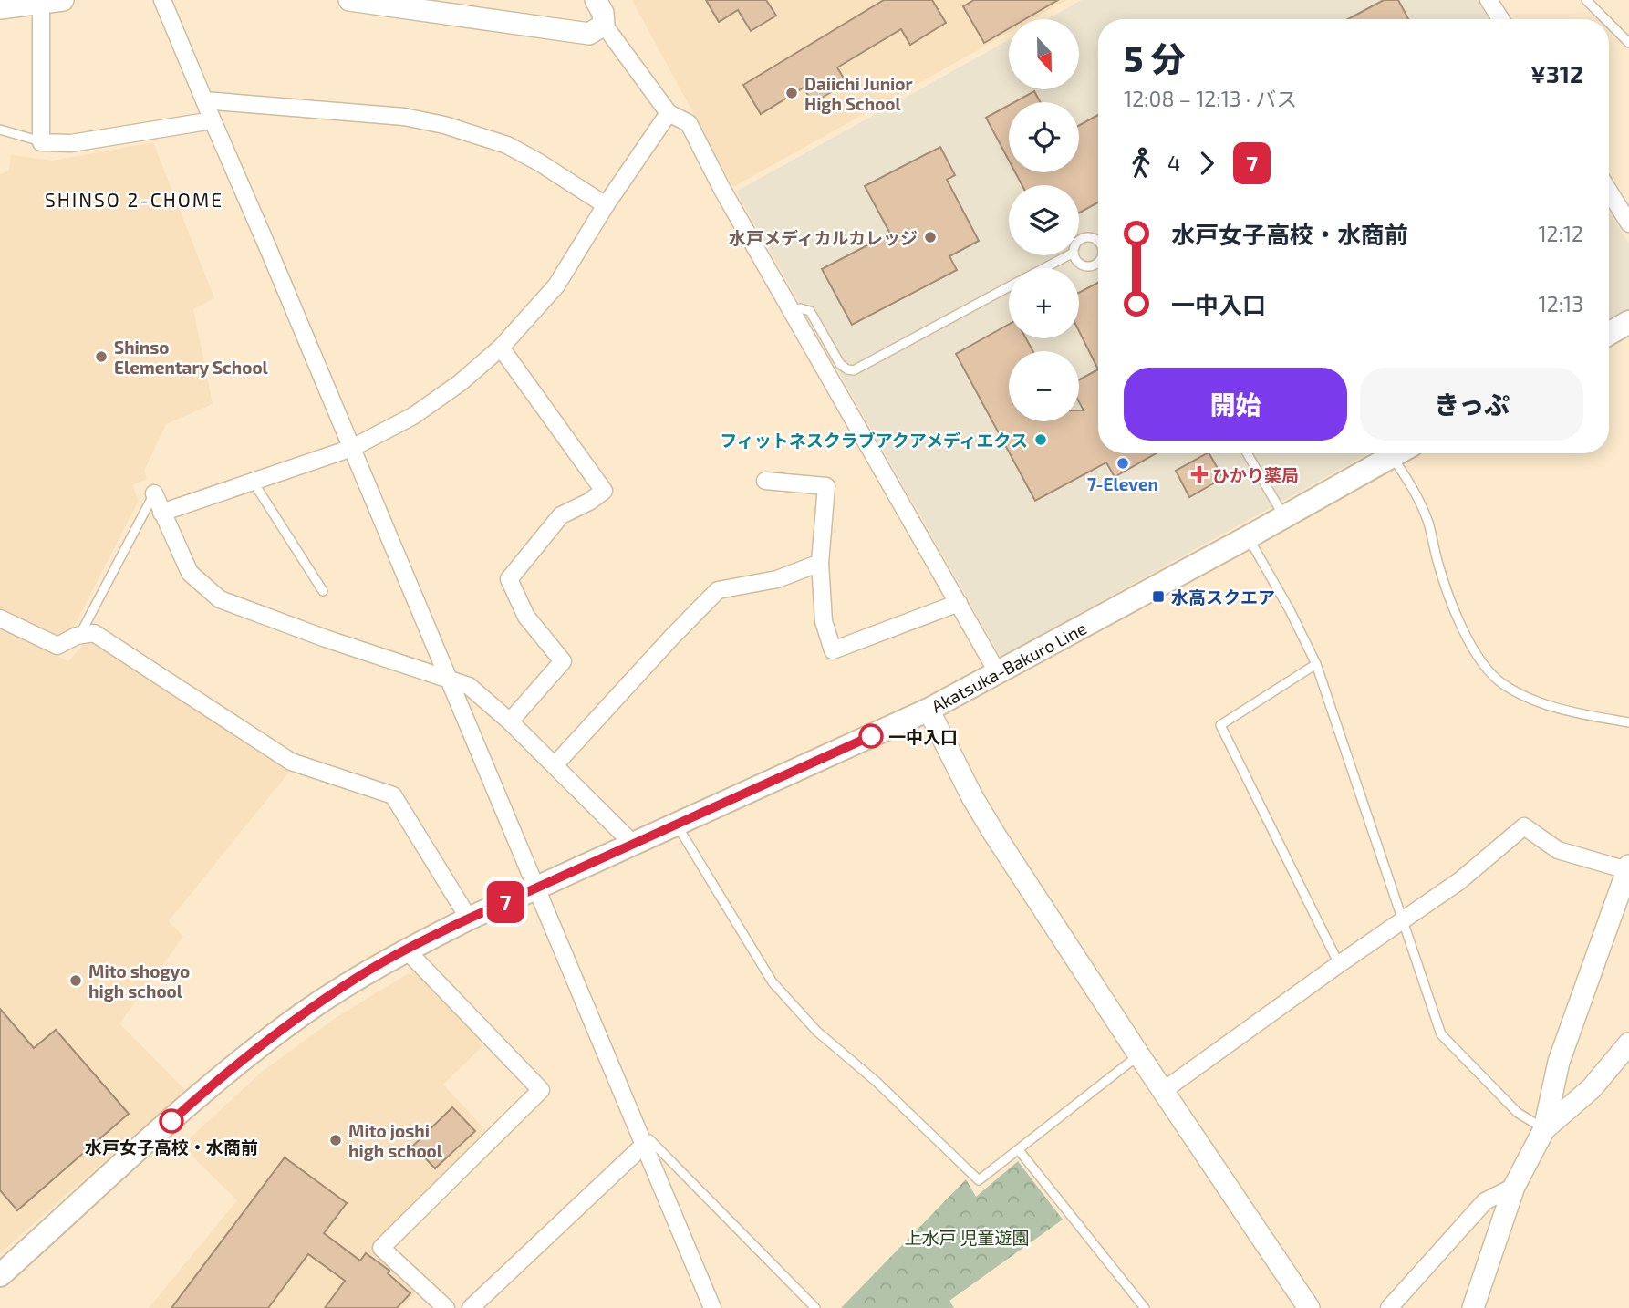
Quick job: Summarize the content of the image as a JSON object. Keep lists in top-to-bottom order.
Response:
{
  "streets": {
    "main road": ["Akatsuka-Bakuro Line"]
  },
  "districts": ["SHINSO 2-CHOME"],
  "parks": ["上水戸 児童遊園"],
  "places": {
    "other": [
      "Daiichi Junior High School",
      "水戸メディカルカレッジ",
      "Shinso Elementary School",
      "フィットネスクラブアクアメディエクス",
      "7-Eleven",
      "一中入口",
      "Mito shogyo high school",
      "水戸女子高校・水商前",
      "Mito joshi high school"
    ],
    "health": ["ひかり薬局"],
    "transit": ["水高スクエア"]
  },
  "lines": ["bus line 7"],
  "north": "bottom",
  "page": {
    "on_map": "7",
    "map_buttons": ["+", "−"],
    "heading": ["5 分", "12:08 – 12:13 · バス", "¥312"],
    "legs": ["4", "7"],
    "list": [
      {
        "name": "水戸女子高校・水商前",
        "value": "12:12"
      },
      {
        "name": "一中入口",
        "value": "12:13"
      }
    ],
    "buttons": ["開始", "きっぷ"]
  }
}
